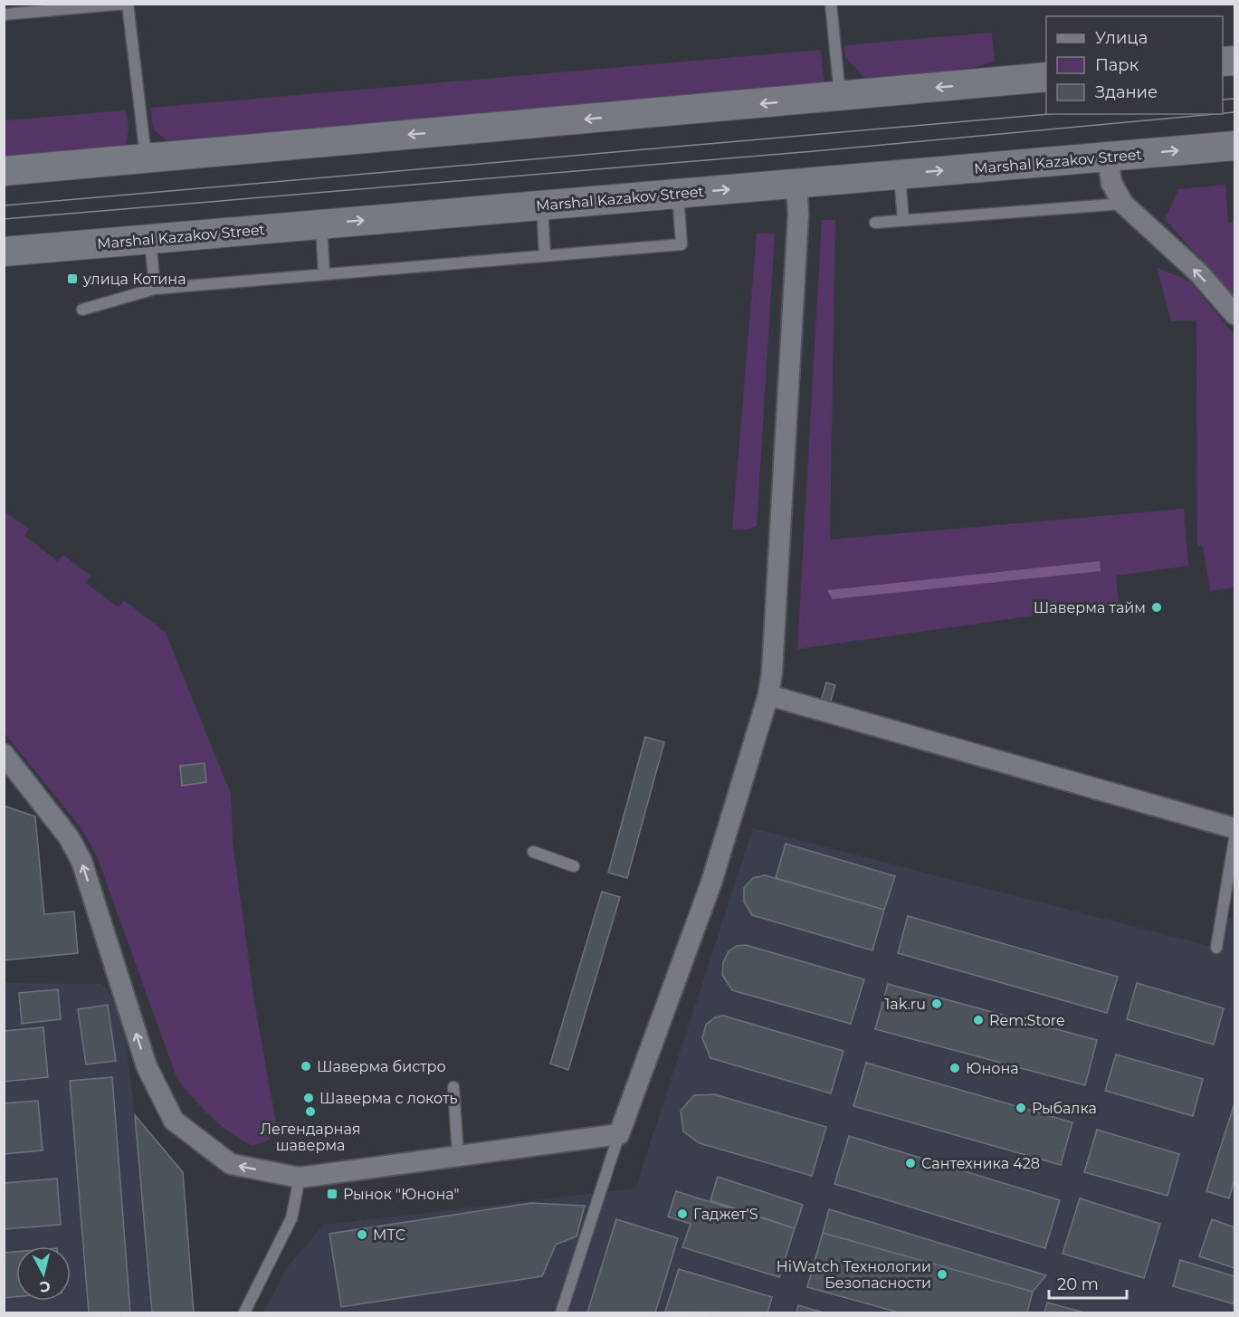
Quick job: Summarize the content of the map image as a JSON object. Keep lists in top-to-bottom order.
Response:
{
  "streets": {
    "main road": ["Marshal Kazakov Street"]
  },
  "places": {
    "transit": ["улица Котина", "Рынок \"Юнона\""],
    "other": [
      "Шаверма тайм",
      "1ak.ru",
      "Rem:Store",
      "Шаверма бистро",
      "Юнона",
      "Шаверма с локоть",
      "Рыбалка",
      "Легендарная шаверма",
      "Сантехника 428",
      "Гаджет'S",
      "МТС",
      "HiWatch Технологии Безопасности"
    ]
  },
  "legend": ["Улица", "Парк", "Здание"],
  "scale_bar": "20 m",
  "north": "bottom"
}
